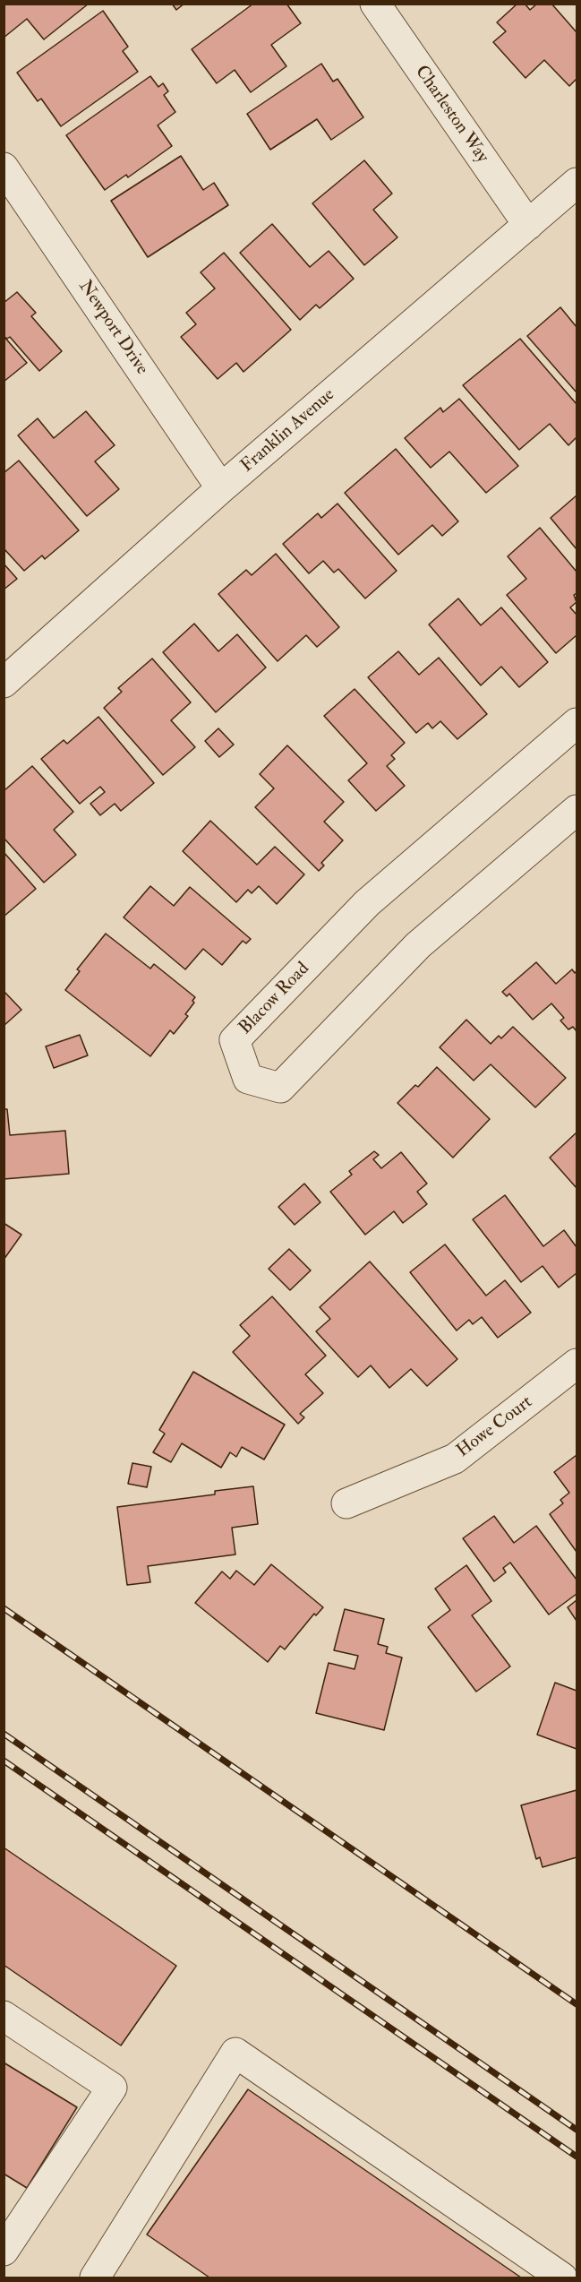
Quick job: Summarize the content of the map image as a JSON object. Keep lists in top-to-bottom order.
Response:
{
  "streets": {
    "street": [
      "Charleston Way",
      "Newport Drive",
      "Franklin Avenue",
      "Blacow Road",
      "Howe Court"
    ]
  },
  "crossings": [
    ["Charleston Way", "Franklin Avenue"],
    ["Newport Drive", "Franklin Avenue"]
  ]
}
